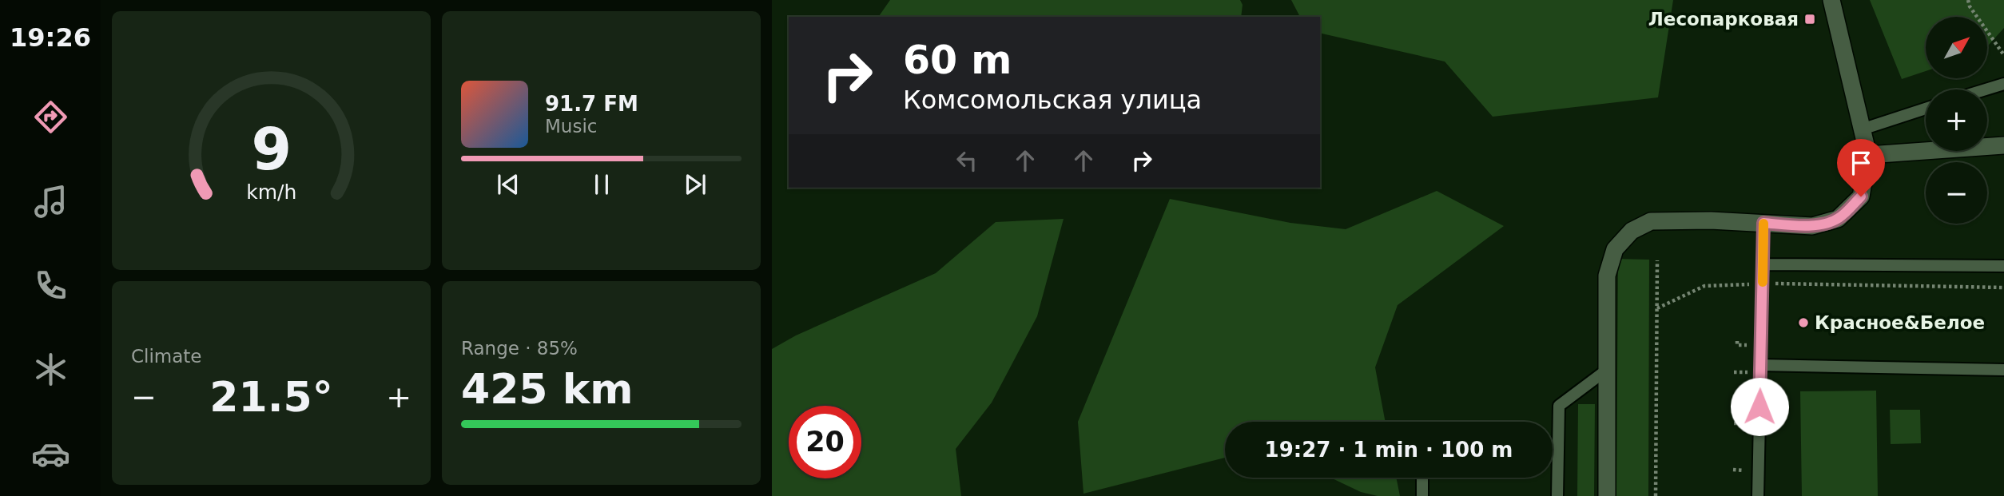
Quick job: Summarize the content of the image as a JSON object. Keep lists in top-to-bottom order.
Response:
{
  "places": {
    "transit": ["Лесопарковая"],
    "other": ["Красное&Белое"]
  },
  "north": "top right",
  "page": {
    "tabs": "19:26",
    "map_buttons": ["+", "−"],
    "turn": ["60 m", "Комсомольская улица"],
    "song": ["91.7 FM", "Music"],
    "tile": [
      "Climate",
      ["Range · 85%", "425 km"]
    ],
    "heat": ["−", "21.5°", "+"],
    "limit": "20",
    "trip": "19:27 · 1 min · 100 m",
    "gauge": ["9", "km/h"]
  }
}
